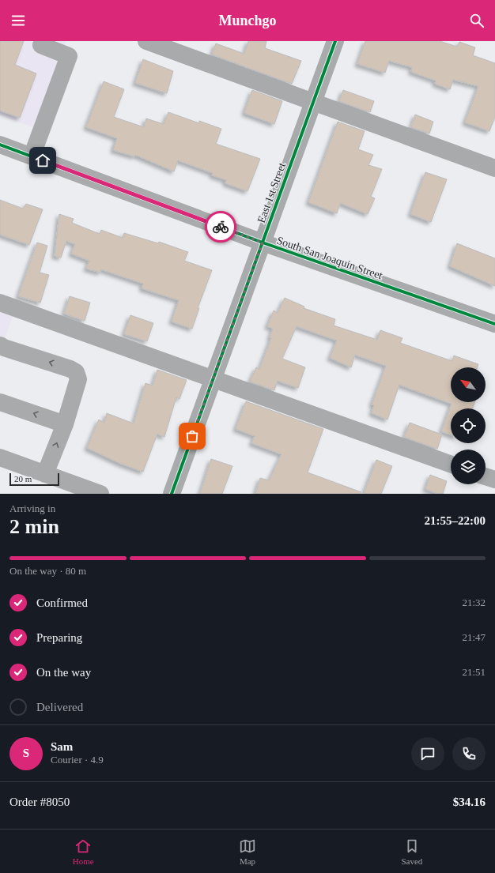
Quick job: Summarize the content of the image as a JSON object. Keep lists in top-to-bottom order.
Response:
{
  "streets": {
    "street": ["East 1st Street", "South San Joaquin Street"]
  },
  "crossings": [
    ["East 1st Street", "South San Joaquin Street"]
  ],
  "scale_bar": "20 m",
  "north": "top left",
  "page": {
    "header": "Munchgo",
    "scale": "20 m",
    "heading": ["2 min", "Arriving in", "21:55–22:00"],
    "panel": [
      "Sam",
      "Courier · 4.9",
      "Order #8050",
      "$34.16"
    ],
    "bar": "On the way · 80 m",
    "list": [
      ["Confirmed", "21:32"],
      ["Preparing", "21:47"],
      ["On the way", "21:51"],
      "Delivered"
    ],
    "round": "S",
    "tabs": ["Home", "Map", "Saved"]
  }
}
